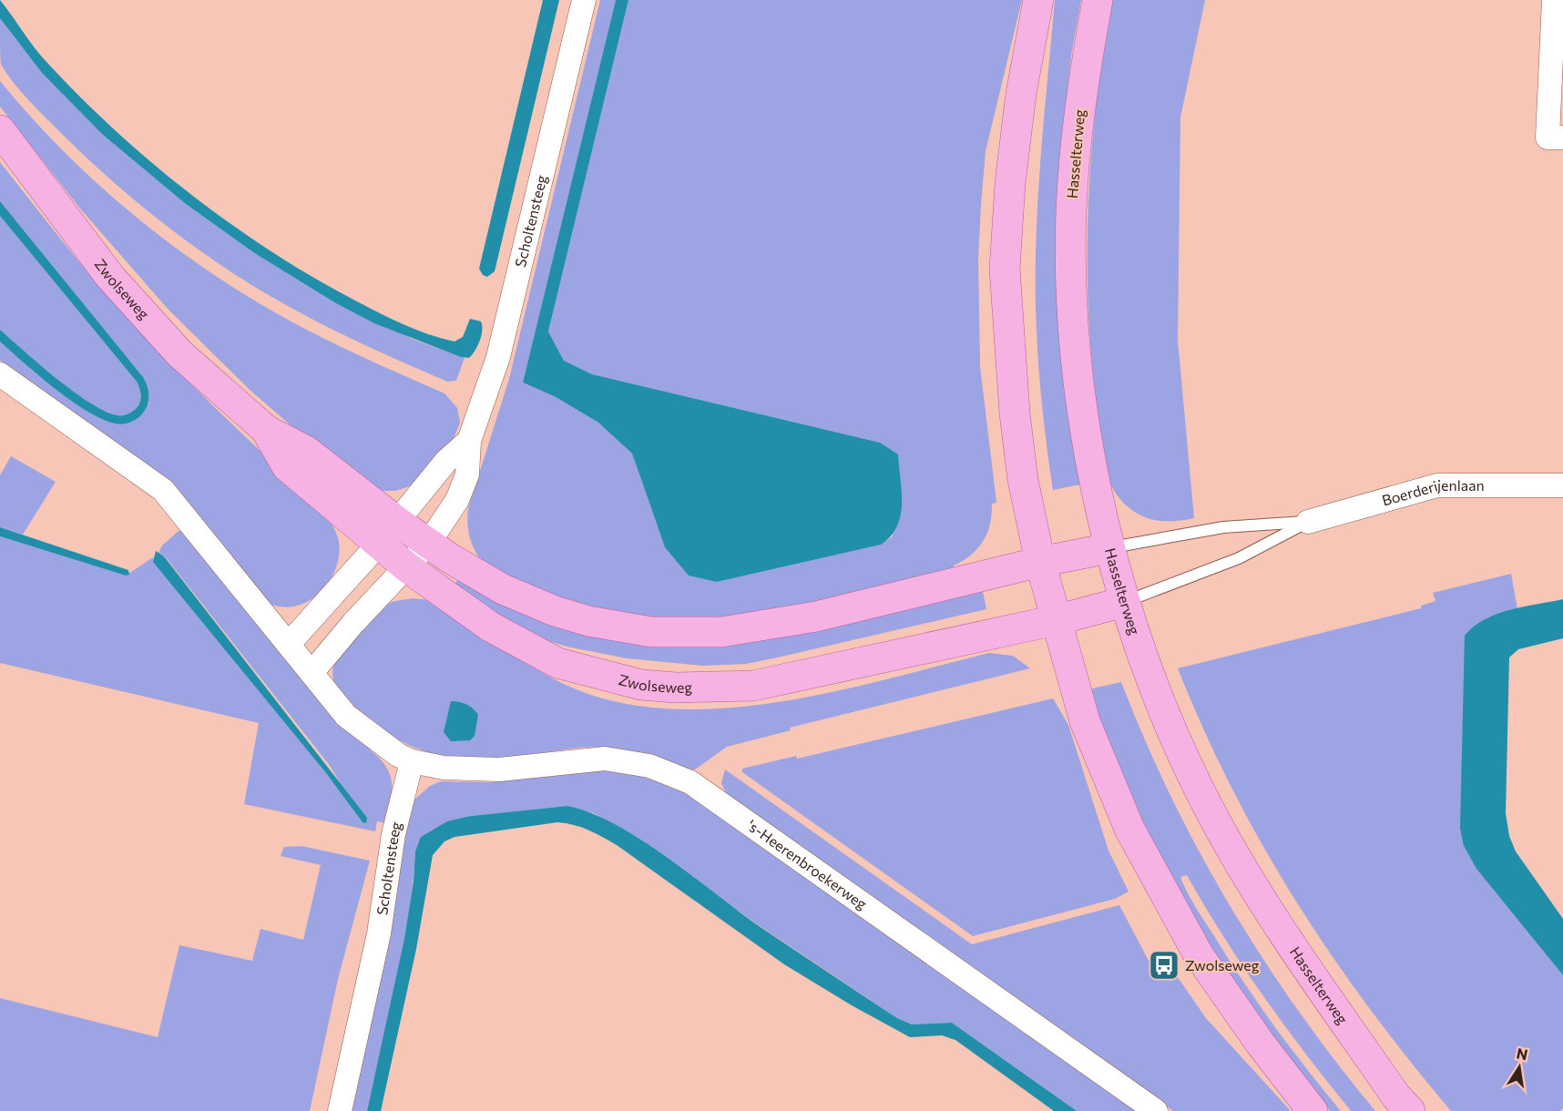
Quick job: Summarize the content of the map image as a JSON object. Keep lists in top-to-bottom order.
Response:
{
  "streets": {
    "main road": ["Hasselterweg", "Zwolseweg"],
    "street": ["Scholtensteeg", "Boerderijenlaan", "'s-Heerenbroekerweg"]
  },
  "crossings": [
    ["Hasselterweg", "Zwolseweg"],
    ["Hasselterweg", "Boerderijenlaan"],
    ["Scholtensteeg", "Zwolseweg"],
    ["Scholtensteeg", "'s-Heerenbroekerweg"],
    ["Zwolseweg", "Boerderijenlaan"]
  ],
  "places": {
    "bus stop": ["Zwolseweg"]
  },
  "north": "top"
}
